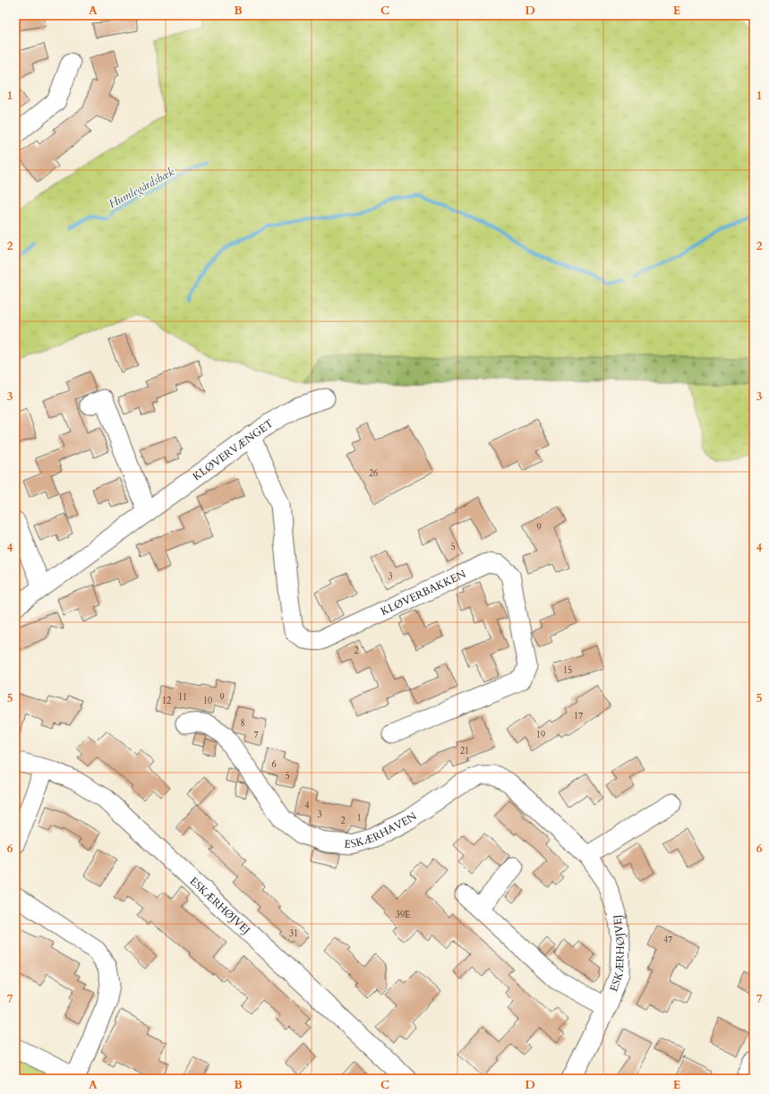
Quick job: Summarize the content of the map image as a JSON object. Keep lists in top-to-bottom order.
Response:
{
  "streets": {
    "street": [
      "KLØVERVÆNGET",
      "KLØVERBAKKEN",
      "ESKÆRHAVEN",
      "ESKÆRHØJVEJ"
    ]
  },
  "crossings": [
    ["KLØVERVÆNGET", "KLØVERBAKKEN"],
    ["ESKÆRHAVEN", "ESKÆRHØJVEJ"]
  ],
  "water": ["Humlegårdsbæk"],
  "house_numbers": [
    "26",
    "9",
    "5",
    "3",
    "2",
    "15",
    "11",
    "9",
    "12",
    "10",
    "17",
    "8",
    "7",
    "19",
    "21",
    "6",
    "5",
    "4",
    "3",
    "1",
    "2",
    "39E",
    "31",
    "47"
  ],
  "grid": {
    "columns": [
      "A",
      "B",
      "C",
      "D",
      "E"
    ],
    "rows": [
      "1",
      "2",
      "3",
      "4",
      "5",
      "6",
      "7"
    ]
  }
}
